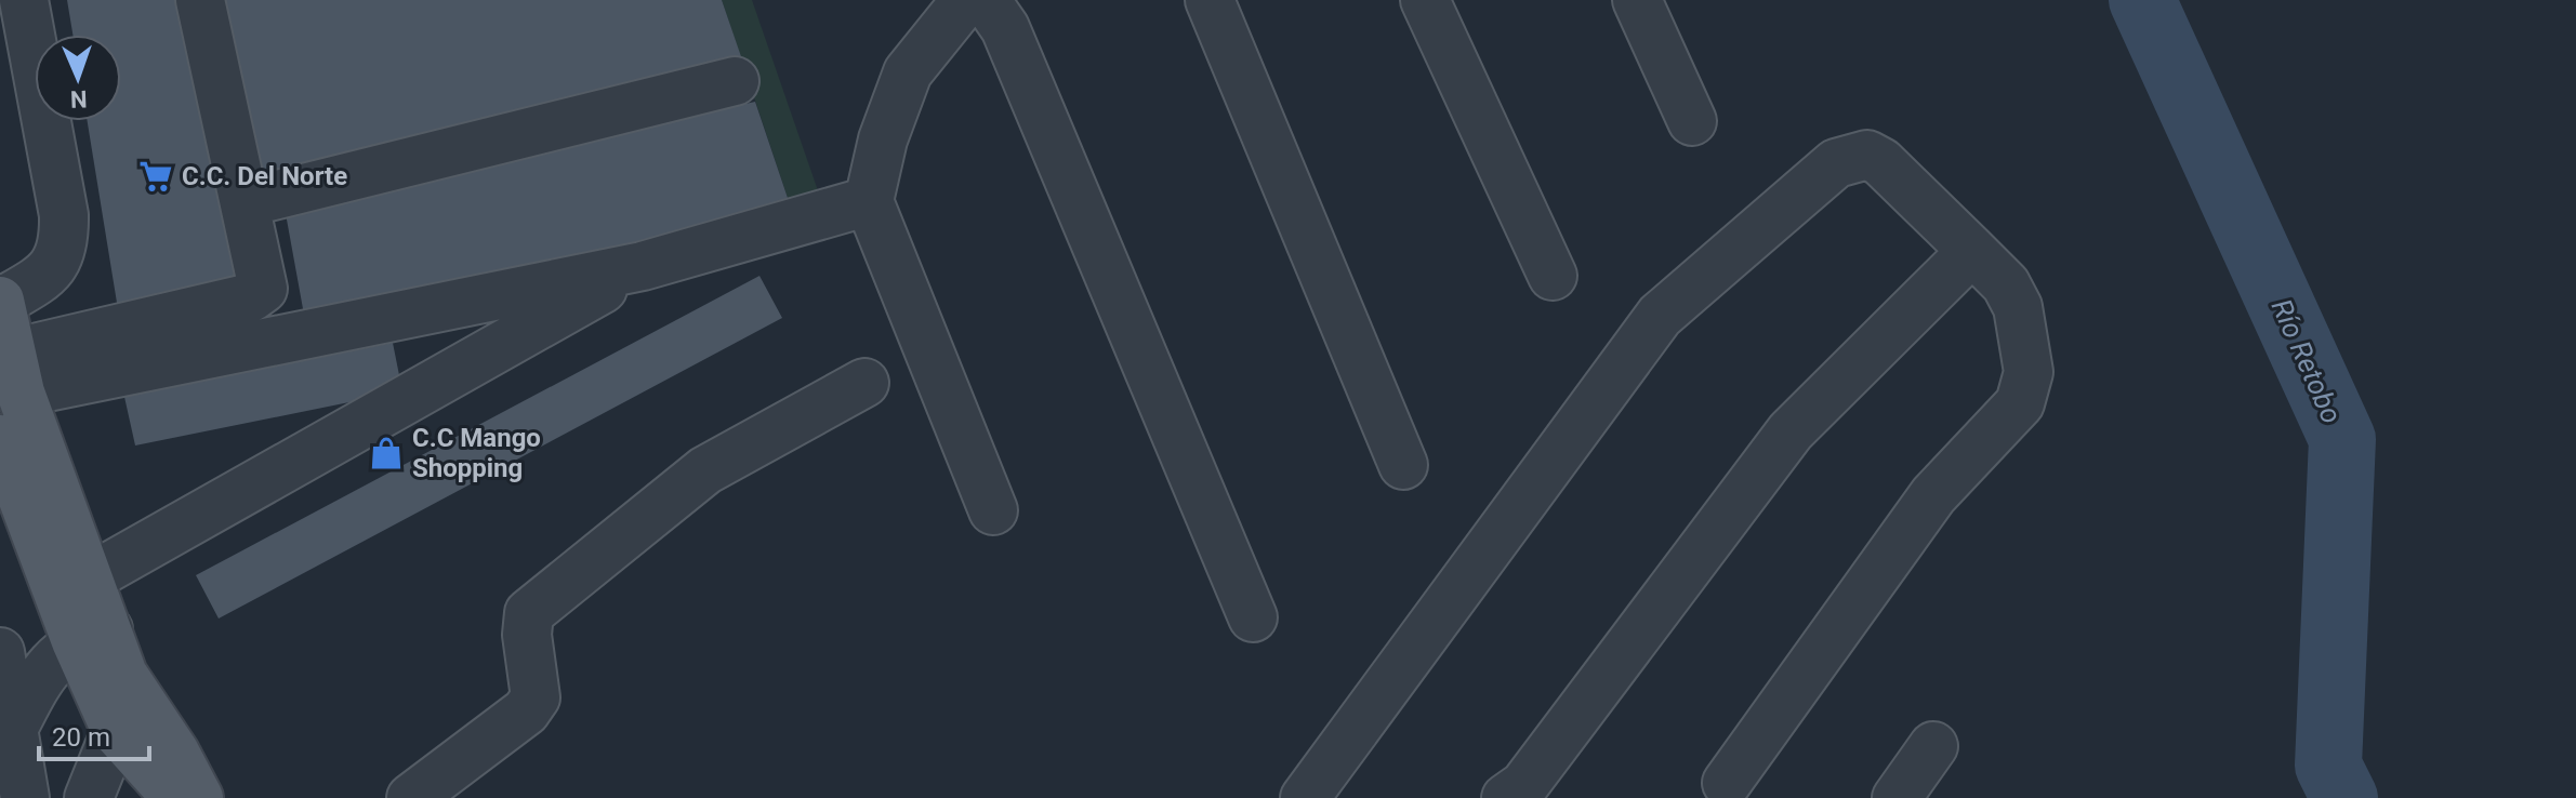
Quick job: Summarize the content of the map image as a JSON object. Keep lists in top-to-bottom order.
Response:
{
  "water": ["Río Retobo"],
  "places": {
    "supermarket": ["C.C. Del Norte"],
    "shop": ["C.C Mango Shopping"]
  },
  "scale_bar": "20 m",
  "north": "bottom"
}
